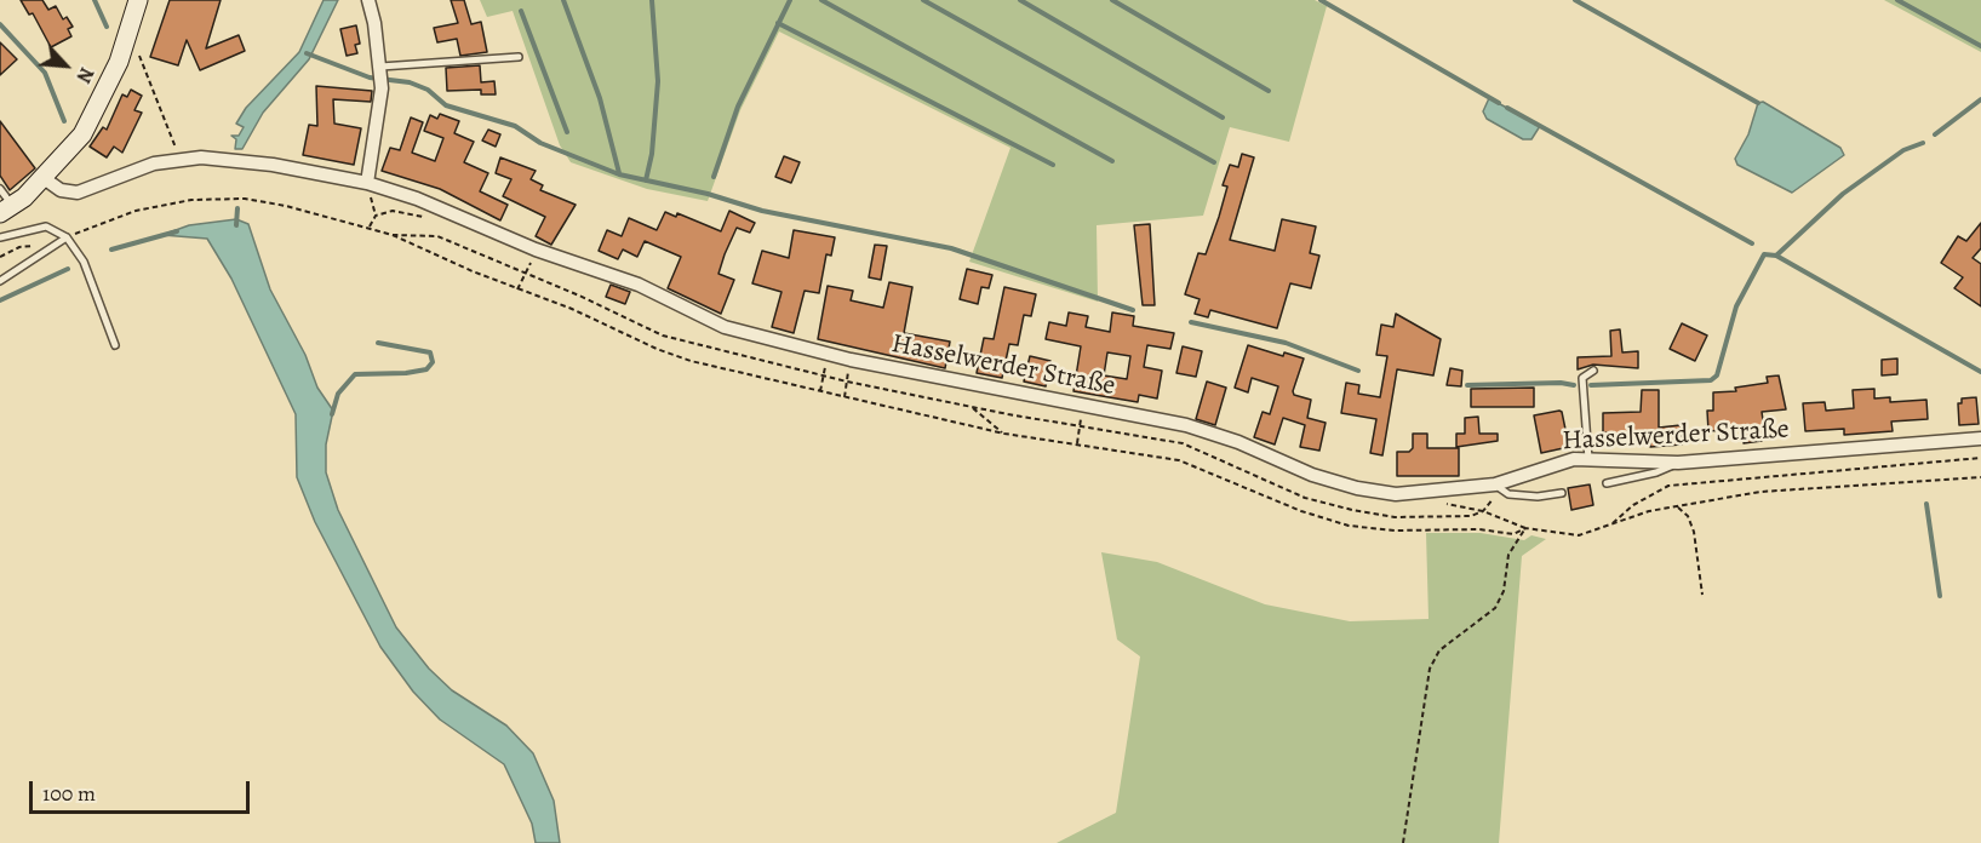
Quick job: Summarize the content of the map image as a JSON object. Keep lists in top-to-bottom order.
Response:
{
  "streets": {
    "street": ["Hasselwerder Straße"]
  },
  "scale_bar": "100 m",
  "north": "bottom right"
}
